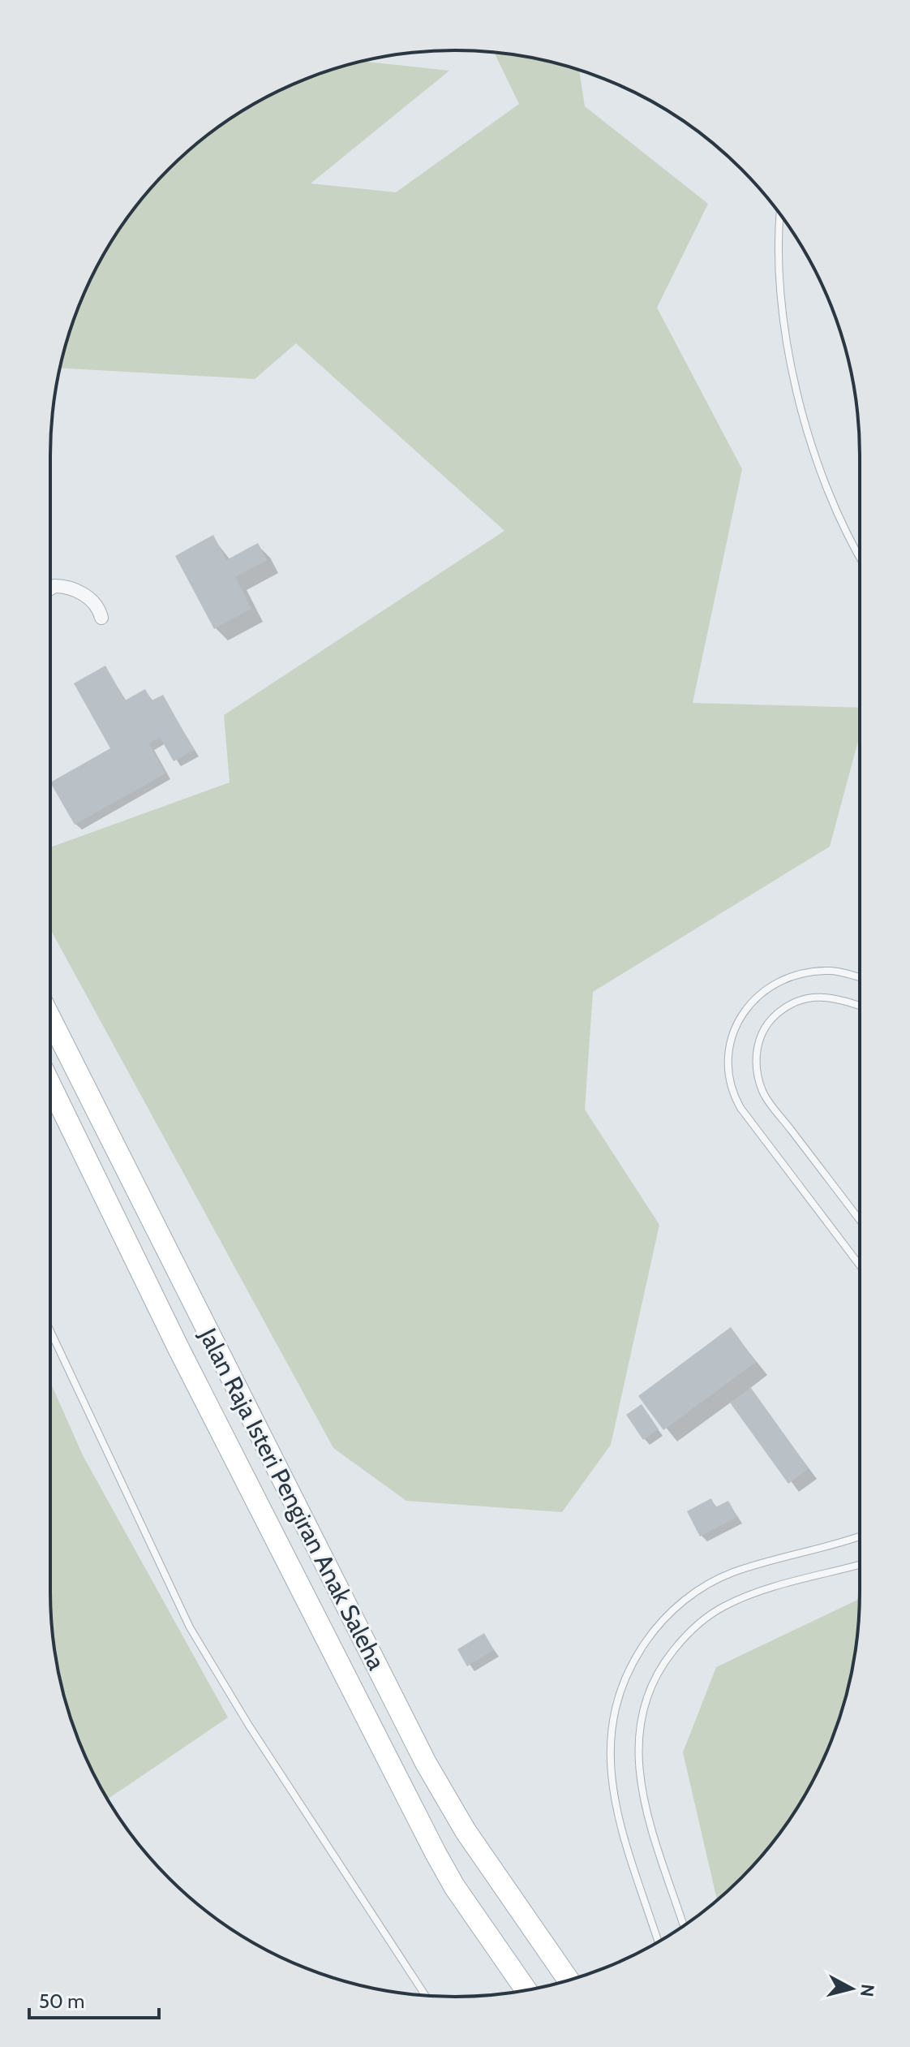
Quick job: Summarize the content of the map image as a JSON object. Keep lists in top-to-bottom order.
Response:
{
  "streets": {
    "main road": ["Jalan Raja Isteri Pengiran Anak Saleha"]
  },
  "scale_bar": "50 m",
  "north": "right"
}
